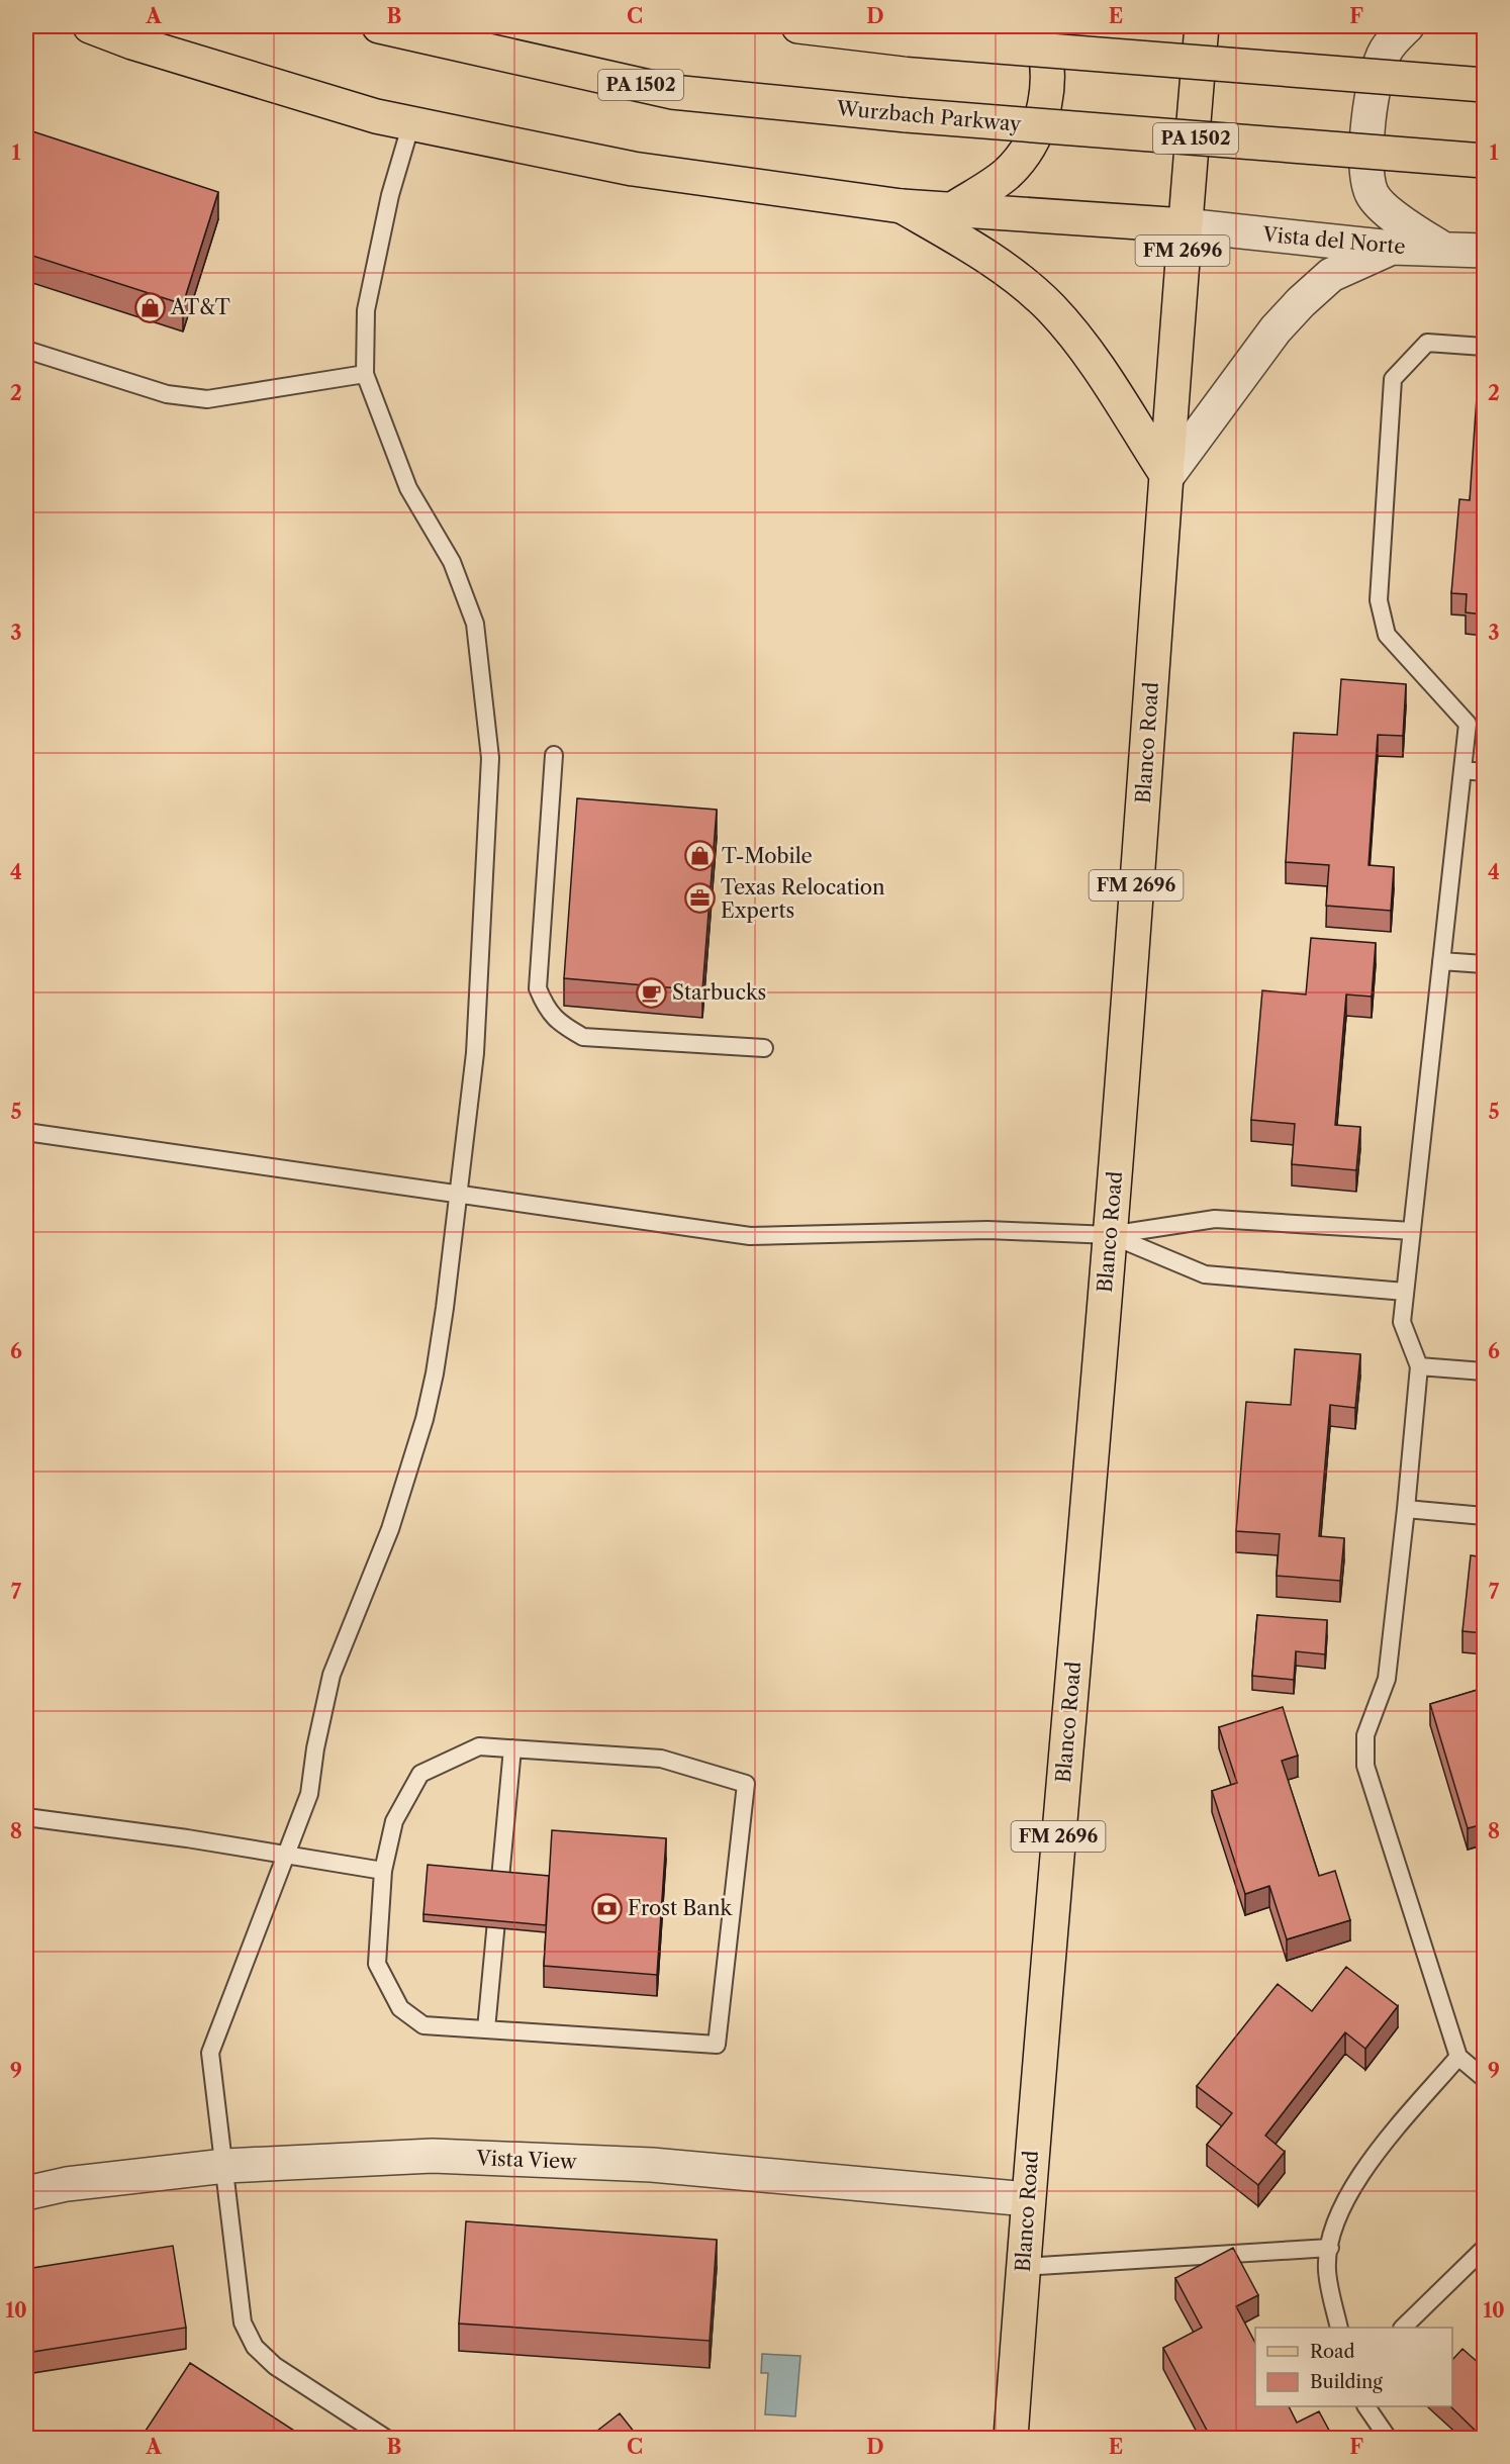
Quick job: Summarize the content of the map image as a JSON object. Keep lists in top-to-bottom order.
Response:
{
  "streets": {
    "main road": [
      "PA 1502",
      "Wurzbach Parkway",
      "FM 2696",
      "Blanco Road"
    ],
    "street": ["Vista del Norte", "Vista View"]
  },
  "crossings": [
    ["Vista del Norte", "Blanco Road"],
    ["Blanco Road", "Vista View"]
  ],
  "places": {
    "shop": ["AT&T", "T-Mobile"],
    "office": ["Texas Relocation Experts"],
    "cafe": ["Starbucks"],
    "bank": ["Frost Bank"]
  },
  "legend": ["Road", "Building"],
  "grid": {
    "columns": [
      "A",
      "B",
      "C",
      "D",
      "E",
      "F"
    ],
    "rows": [
      "1",
      "2",
      "3",
      "4",
      "5",
      "6",
      "7",
      "8",
      "9",
      "10"
    ]
  }
}
